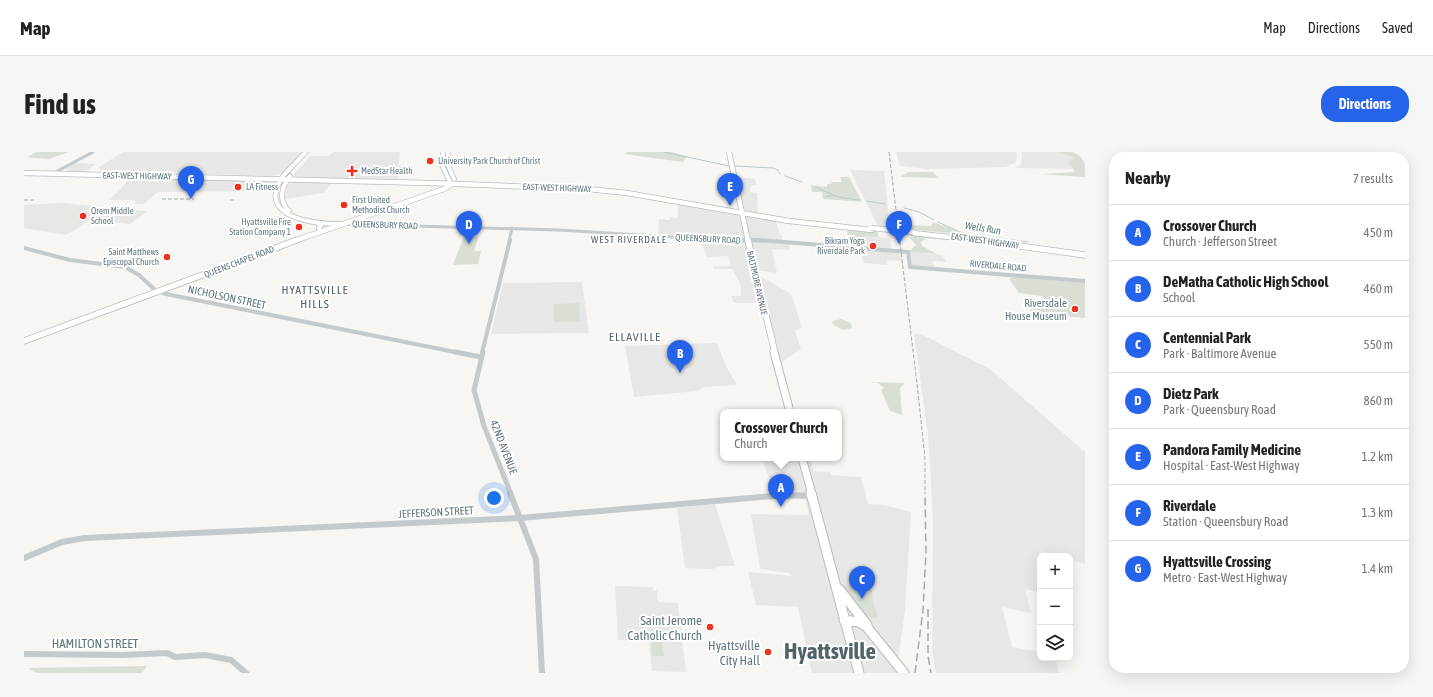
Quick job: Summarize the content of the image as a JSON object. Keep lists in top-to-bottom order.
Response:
{
  "streets": {
    "main road": [
      "EAST-WEST HIGHWAY",
      "QUEENSBURY ROAD",
      "QUEENS CHAPEL ROAD",
      "BALTIMORE AVENUE"
    ],
    "street": [
      "RIVERDALE ROAD",
      "NICHOLSON STREET",
      "42ND AVENUE",
      "JEFFERSON STREET",
      "HAMILTON STREET"
    ]
  },
  "crossings": [
    ["EAST-WEST HIGHWAY", "QUEENS CHAPEL ROAD"],
    ["EAST-WEST HIGHWAY", "BALTIMORE AVENUE"],
    ["QUEENSBURY ROAD", "QUEENS CHAPEL ROAD"],
    ["QUEENSBURY ROAD", "RIVERDALE ROAD"],
    ["QUEENSBURY ROAD", "BALTIMORE AVENUE"],
    ["QUEENSBURY ROAD", "42ND AVENUE"],
    ["QUEENS CHAPEL ROAD", "NICHOLSON STREET"],
    ["NICHOLSON STREET", "42ND AVENUE"],
    ["42ND AVENUE", "JEFFERSON STREET"]
  ],
  "districts": [
    "WEST RIVERDALE",
    "HYATTSVILLE HILLS",
    "ELLAVILLE",
    "Hyattsville"
  ],
  "water": ["Wells Run"],
  "places": {
    "other": [
      "University Park Church of Christ",
      "LA Fitness",
      "First United Methodist Church",
      "Orem Middle School",
      "Hyattsville Fire Station Company 1",
      "Bikram Yoga Riverdale Park",
      "Saint Matthews Episcopal Church",
      "Riversdale House Museum",
      "Saint Jerome Catholic Church",
      "Hyattsville City Hall"
    ],
    "health": ["MedStar Health"]
  },
  "page": {
    "header": "Map",
    "nav": ["Map", "Directions", "Saved"],
    "buttons": "Directions",
    "title": "Find us",
    "heading": ["Nearby", "7 results"],
    "pins": [
      "G",
      "E",
      "D",
      "F",
      "B",
      "A",
      "C"
    ],
    "list": [
      {
        "mark": "A",
        "name": "Crossover Church",
        "note": "Church · Jefferson Street",
        "value": "450 m"
      },
      {
        "mark": "B",
        "name": "DeMatha Catholic High School",
        "note": "School",
        "value": "460 m"
      },
      {
        "mark": "C",
        "name": "Centennial Park",
        "note": "Park · Baltimore Avenue",
        "value": "550 m"
      },
      {
        "mark": "D",
        "name": "Dietz Park",
        "note": "Park · Queensbury Road",
        "value": "860 m"
      },
      {
        "mark": "E",
        "name": "Pandora Family Medicine",
        "note": "Hospital · East-West Highway",
        "value": "1.2 km"
      },
      {
        "mark": "F",
        "name": "Riverdale",
        "note": "Station · Queensbury Road",
        "value": "1.3 km"
      },
      {
        "mark": "G",
        "name": "Hyattsville Crossing",
        "note": "Metro · East-West Highway",
        "value": "1.4 km"
      }
    ],
    "popup": ["Crossover Church", "Church"],
    "map_buttons": ["+", "−"]
  }
}
